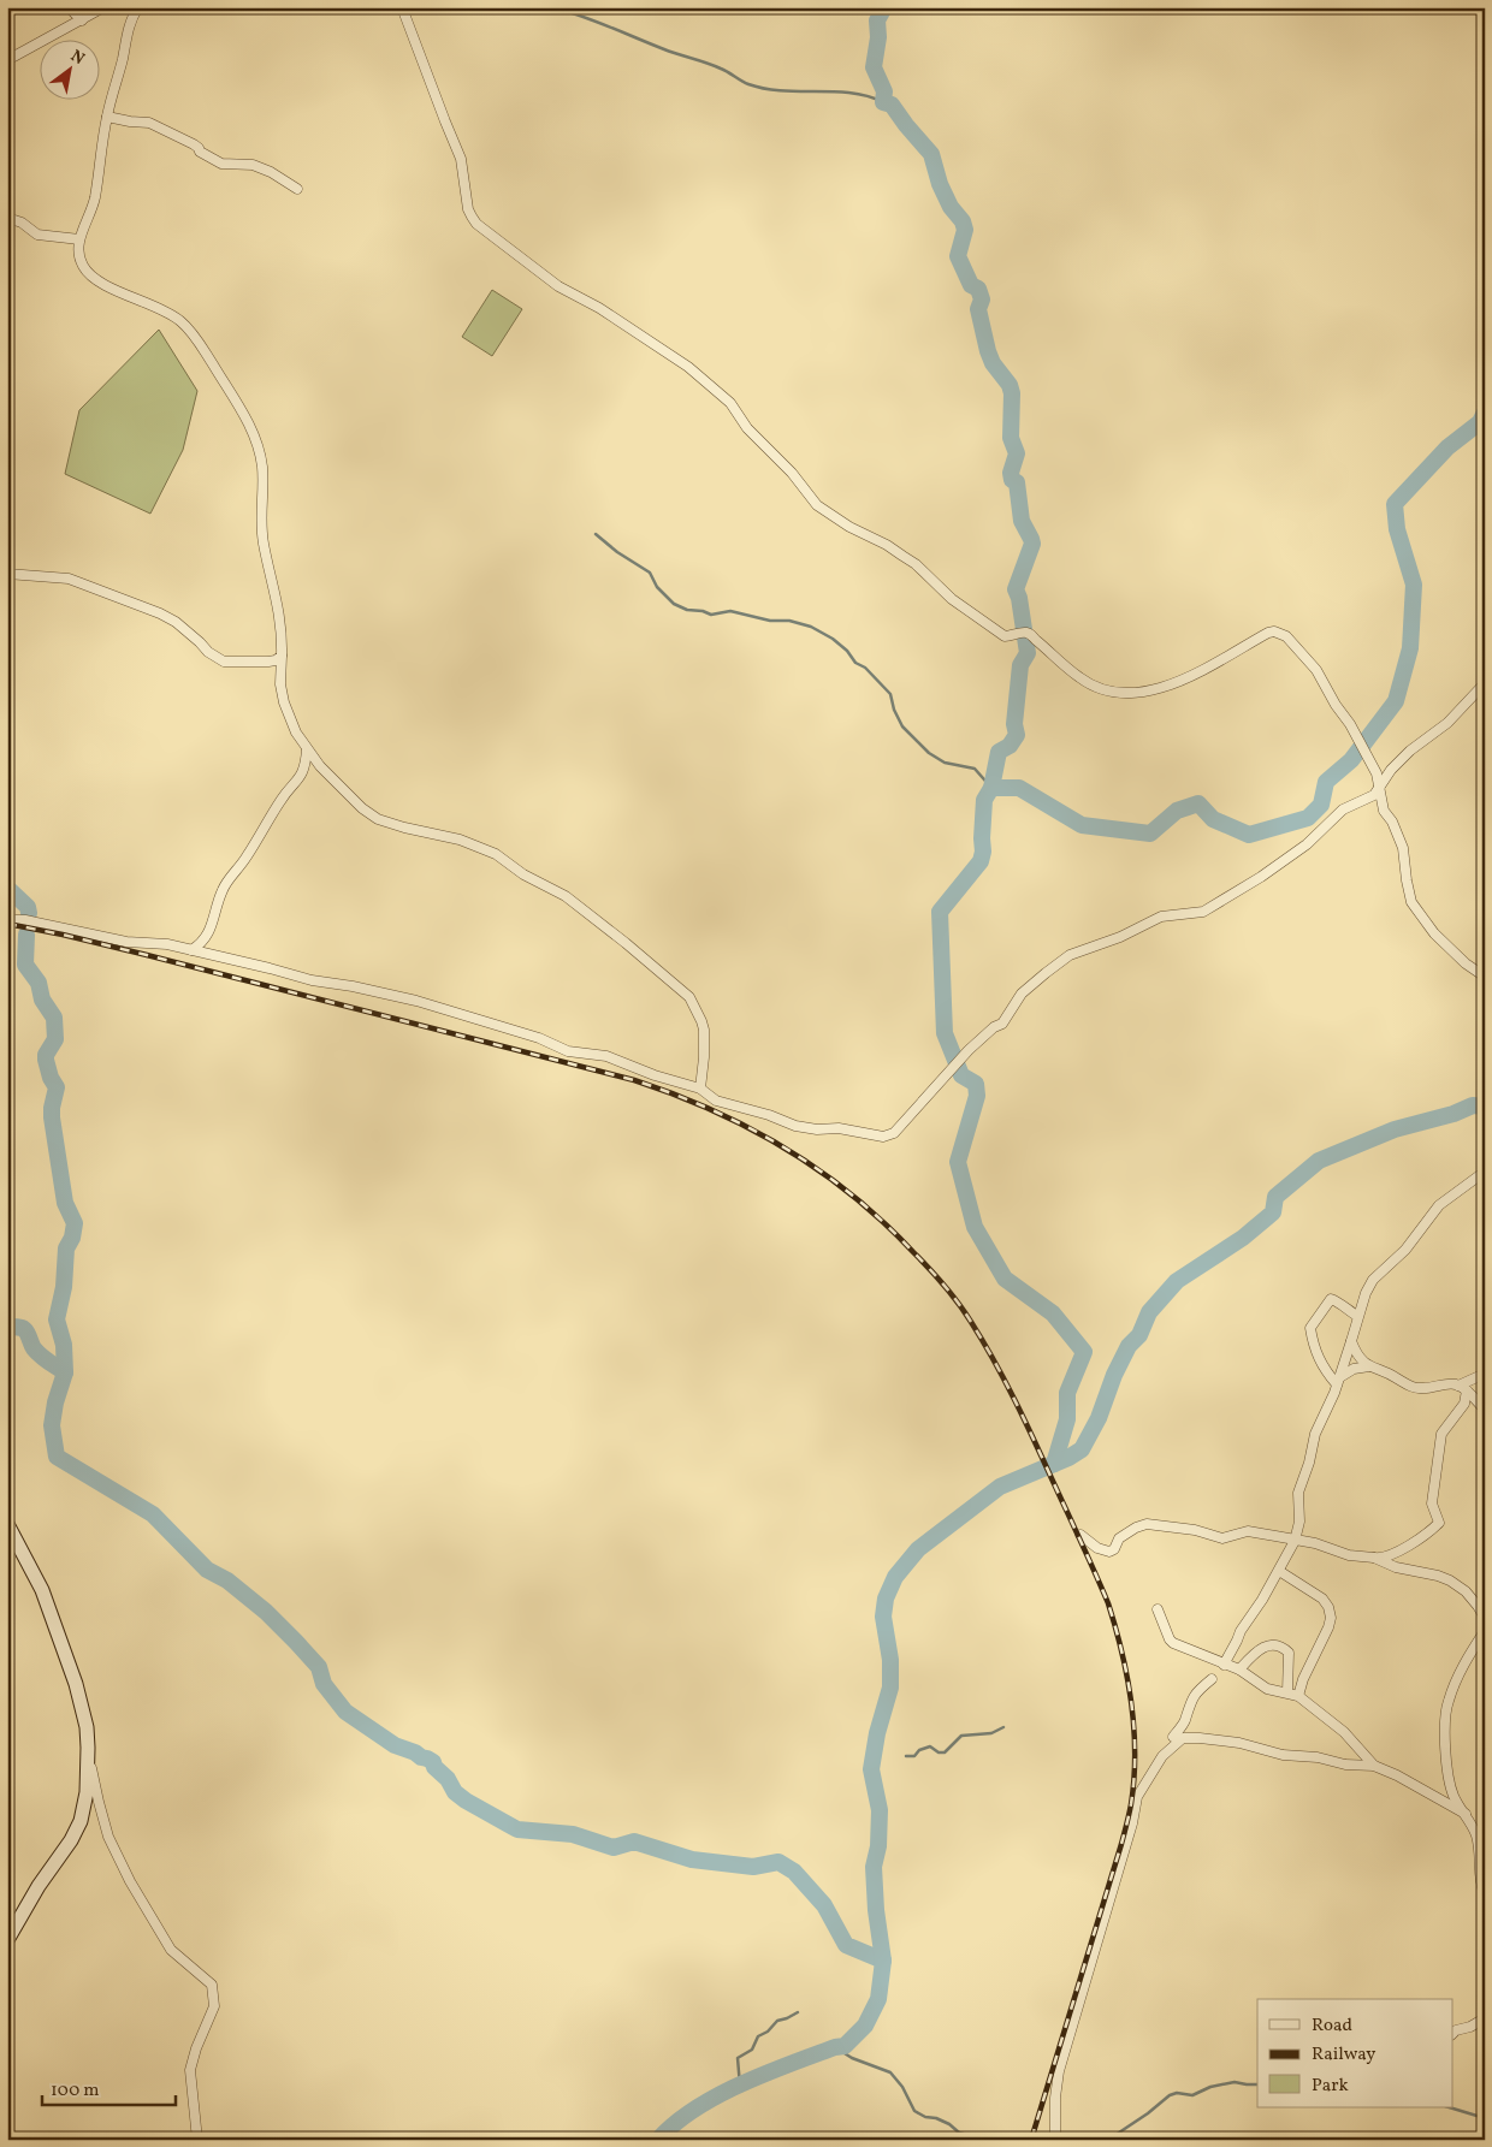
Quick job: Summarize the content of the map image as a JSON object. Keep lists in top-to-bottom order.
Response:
{
  "legend": ["Road", "Railway", "Park"],
  "scale_bar": "100 m",
  "north": "top right"
}
